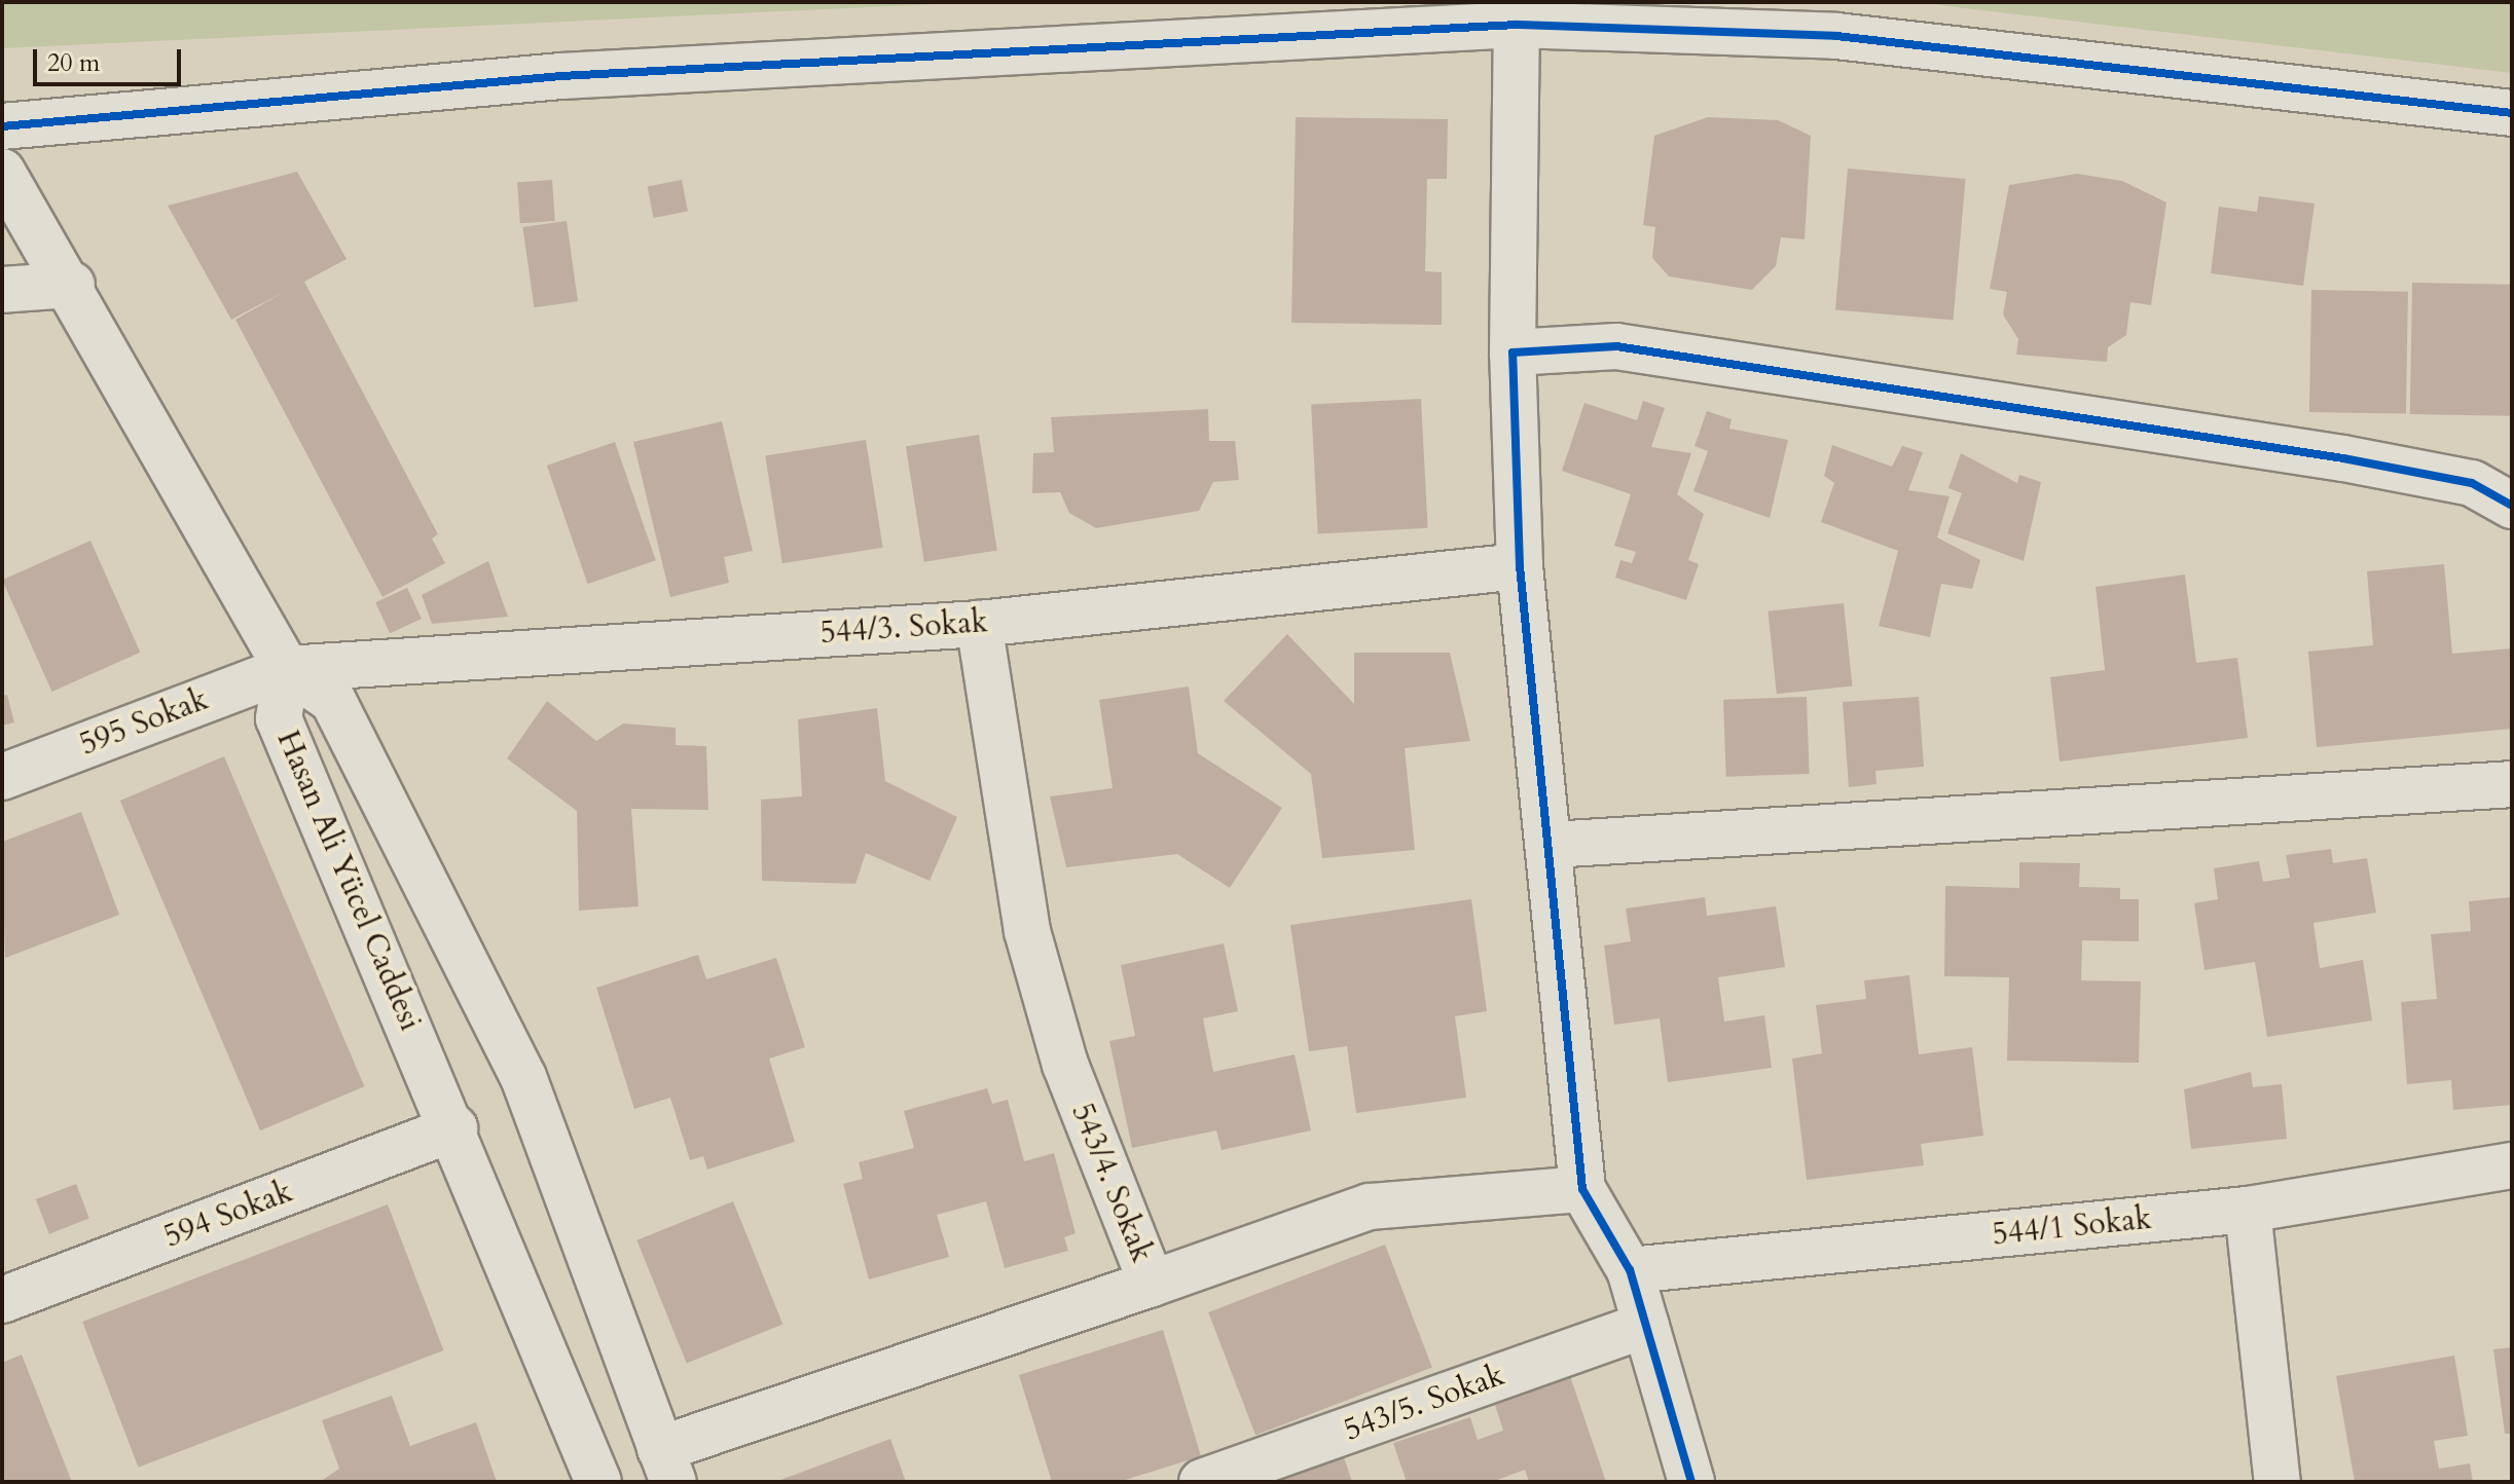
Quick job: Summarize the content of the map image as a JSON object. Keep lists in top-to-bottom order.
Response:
{
  "streets": {
    "street": [
      "544/3. Sokak",
      "595 Sokak",
      "Hasan Ali Yücel Caddesi",
      "543/4. Sokak",
      "594 Sokak",
      "544/1 Sokak",
      "543/5. Sokak"
    ]
  },
  "crossings": [
    ["544/3. Sokak", "595 Sokak"],
    ["544/3. Sokak", "Hasan Ali Yücel Caddesi"],
    ["544/3. Sokak", "543/4. Sokak"],
    ["595 Sokak", "Hasan Ali Yücel Caddesi"],
    ["Hasan Ali Yücel Caddesi", "594 Sokak"]
  ],
  "scale_bar": "20 m"
}
